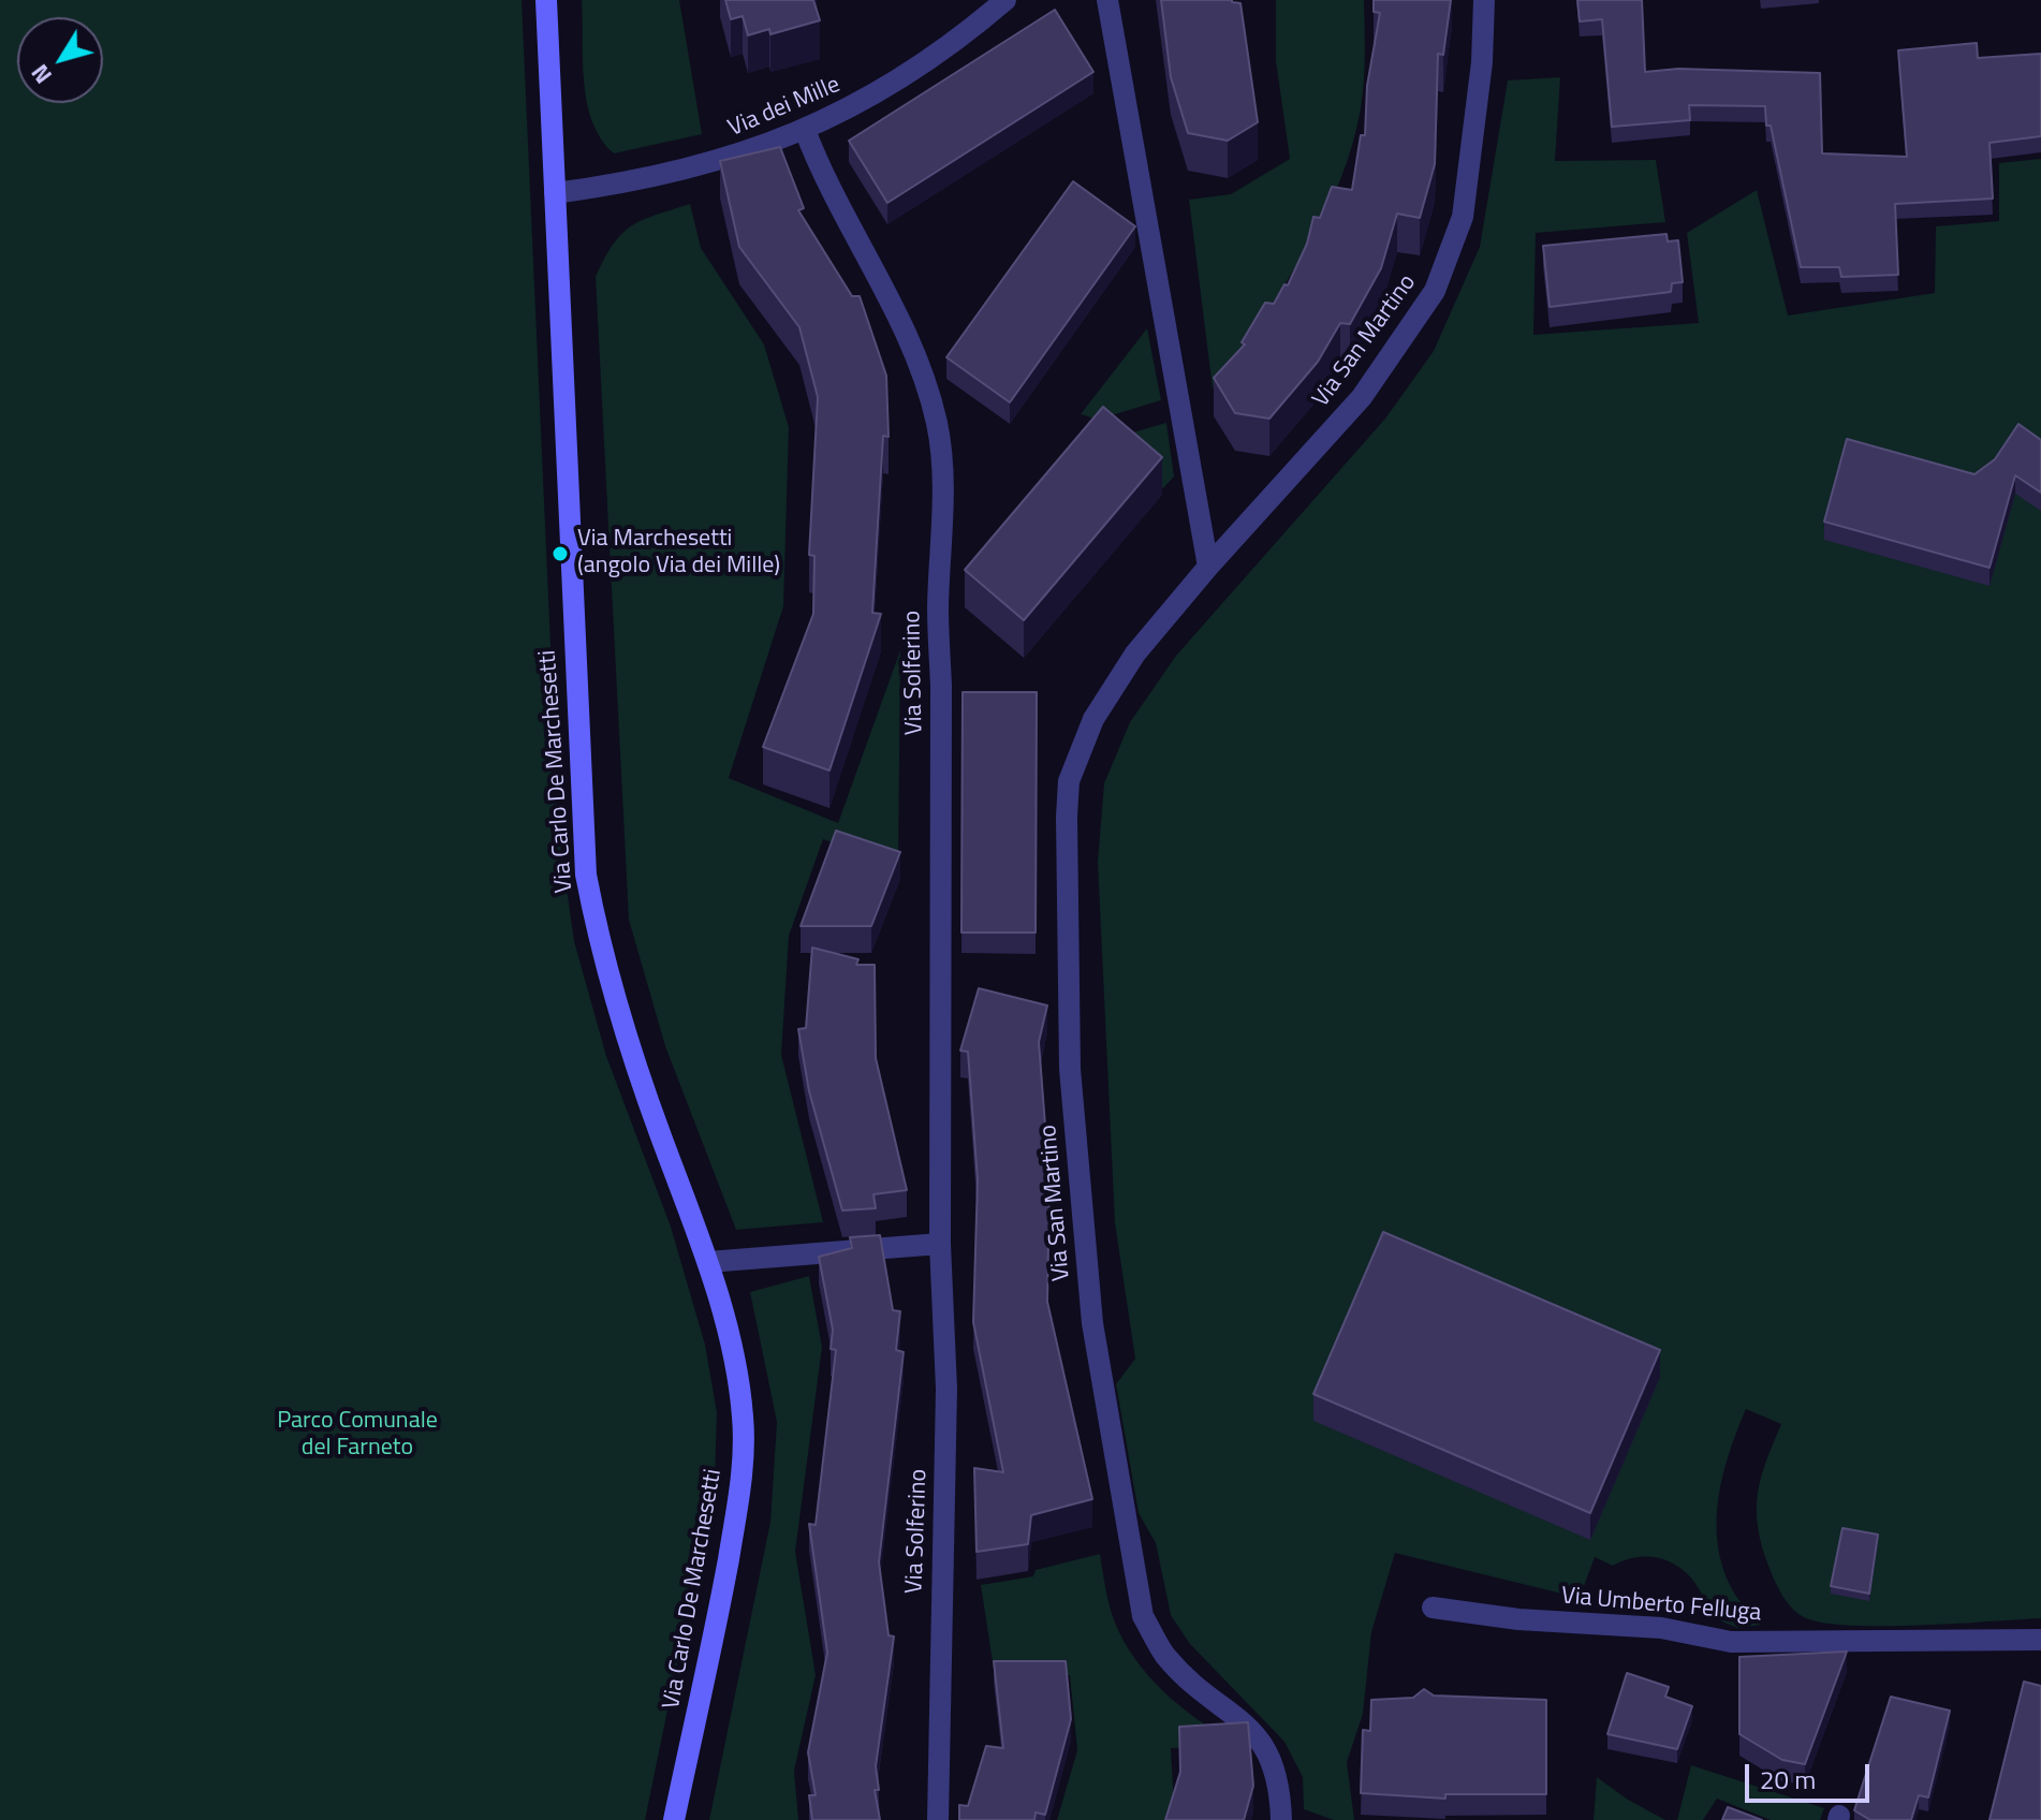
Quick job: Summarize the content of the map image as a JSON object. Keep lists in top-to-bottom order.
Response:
{
  "streets": {
    "main road": ["Via Carlo De Marchesetti"],
    "street": [
      "Via dei Mille",
      "Via San Martino",
      "Via Solferino",
      "Via Umberto Felluga"
    ]
  },
  "crossings": [
    ["Via dei Mille", "Via Solferino"],
    ["Via dei Mille", "Via Carlo De Marchesetti"]
  ],
  "parks": ["Parco Comunale del Farneto"],
  "places": ["Via Marchesetti (angolo Via dei Mille)"],
  "scale_bar": "20 m",
  "north": "bottom left"
}
